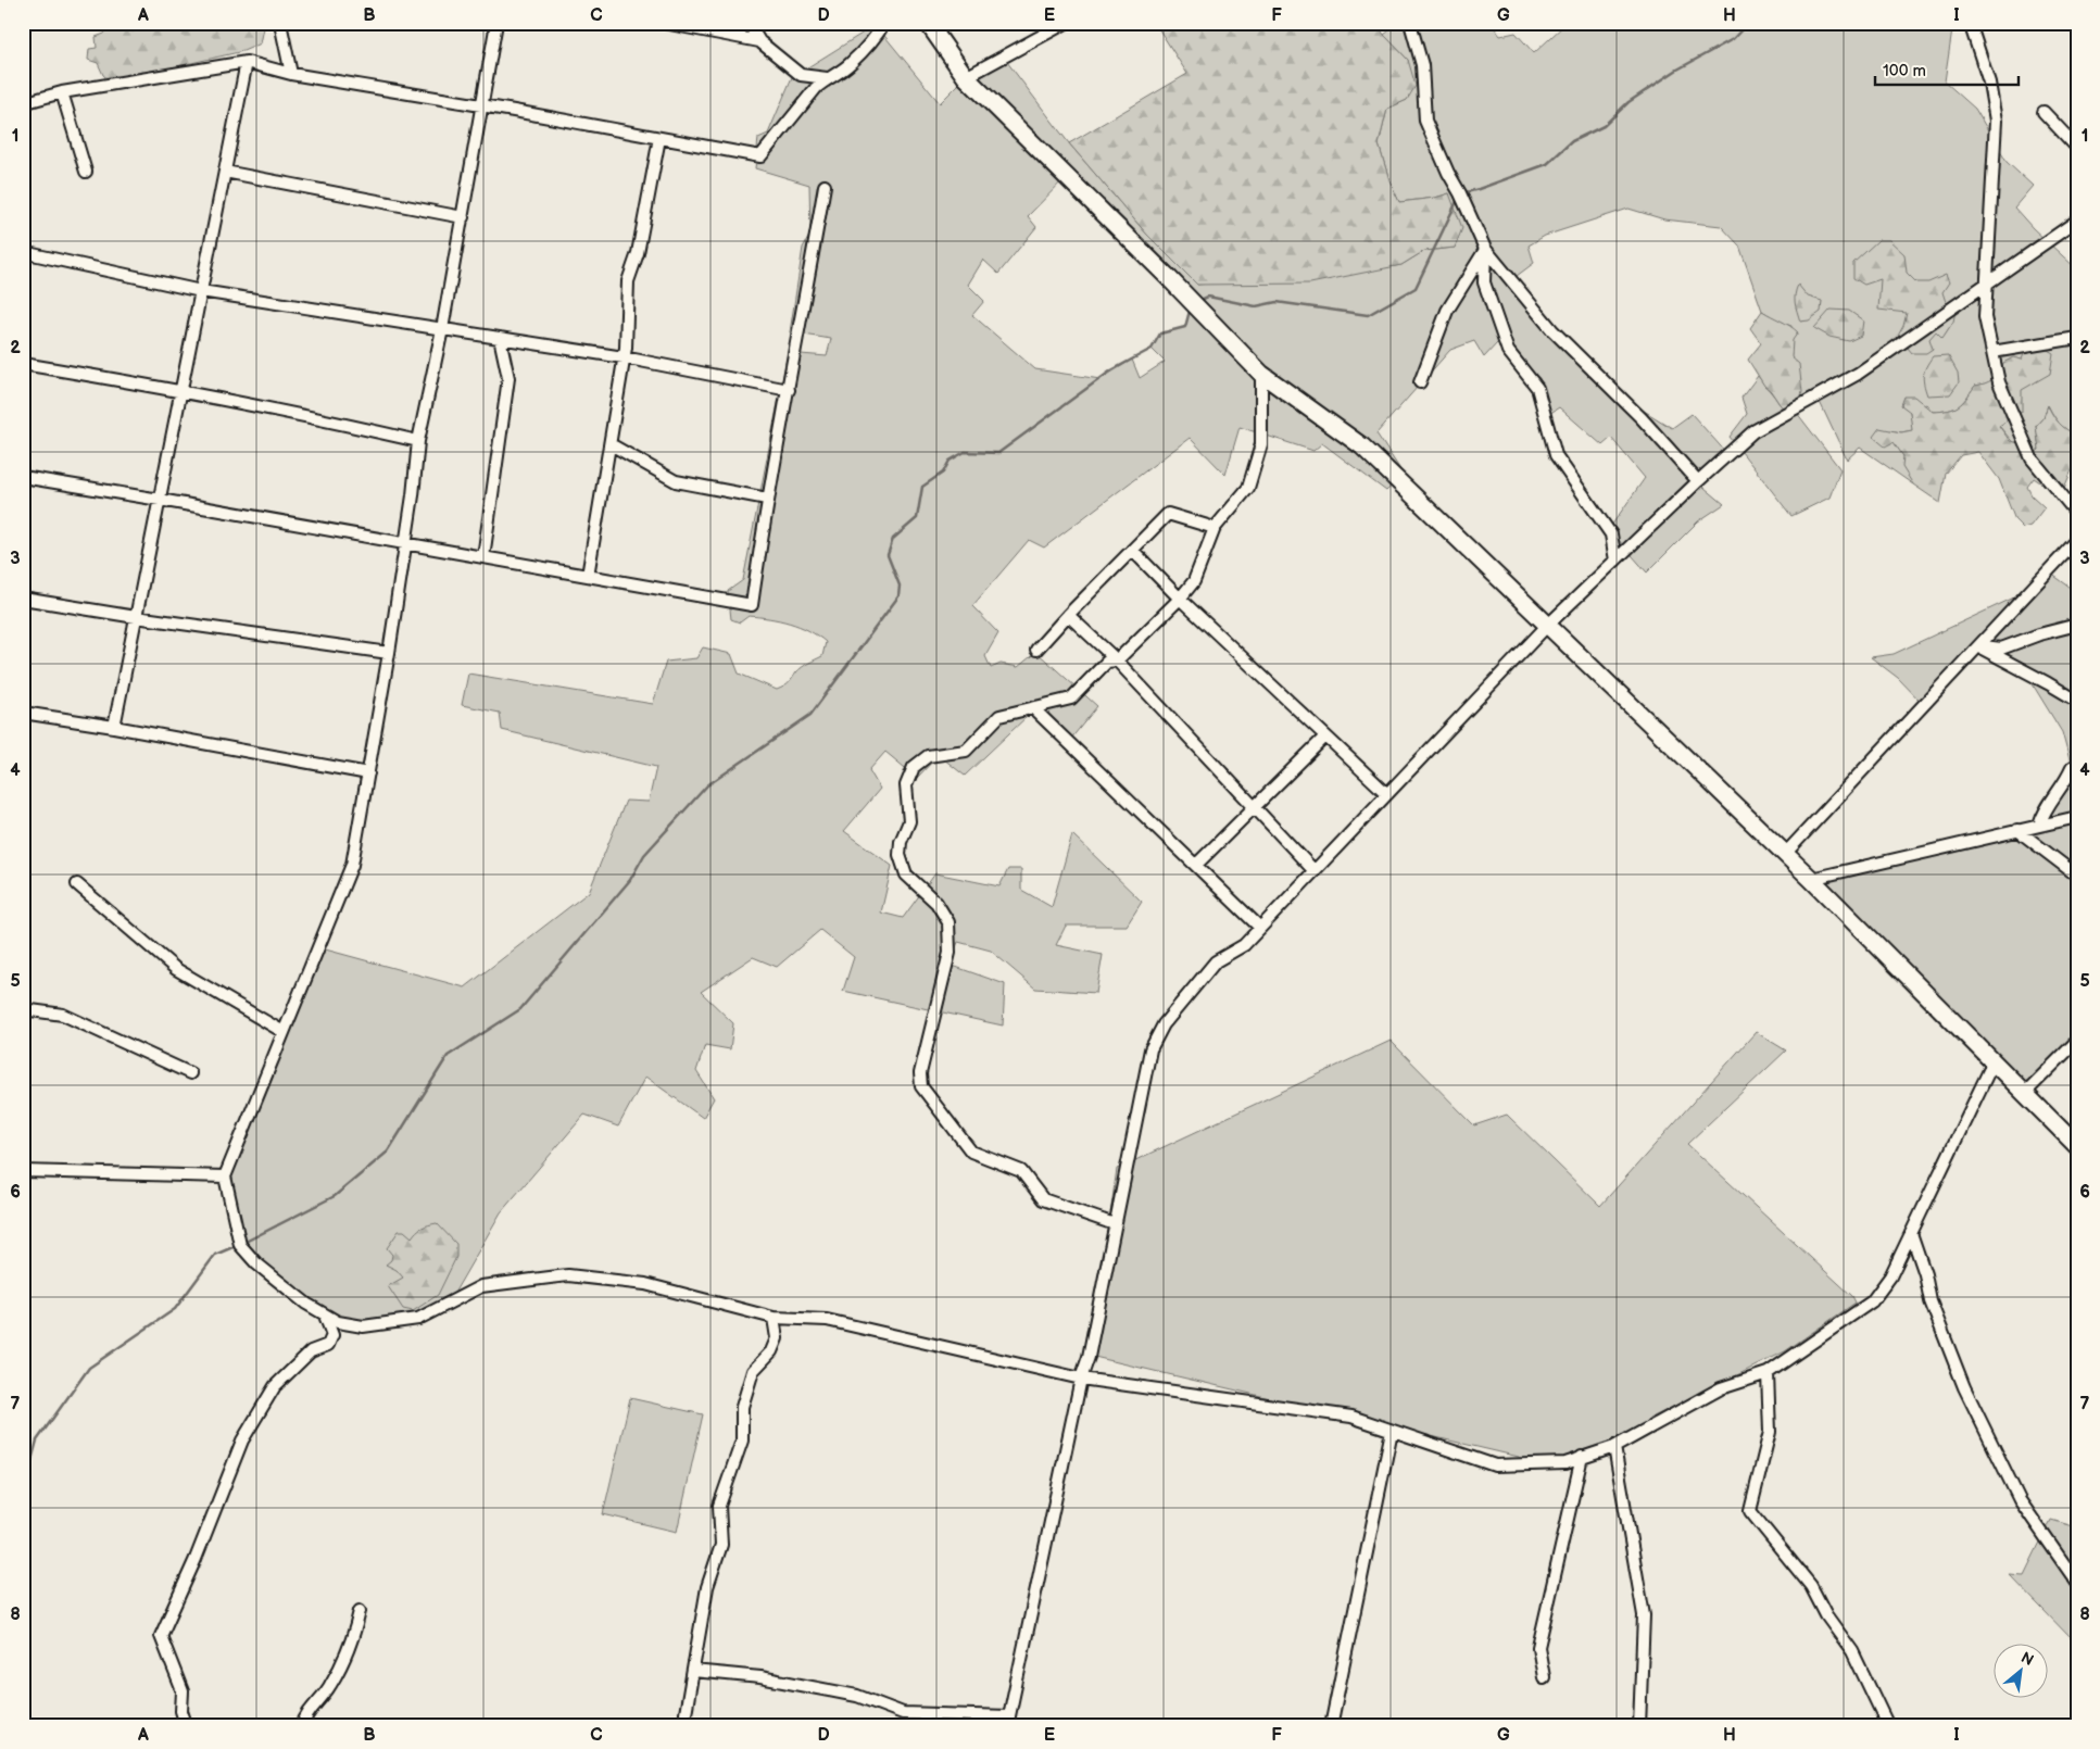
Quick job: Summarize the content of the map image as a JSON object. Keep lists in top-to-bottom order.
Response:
{
  "scale_bar": "100 m",
  "north": "top right",
  "grid": {
    "columns": [
      "A",
      "B",
      "C",
      "D",
      "E",
      "F",
      "G",
      "H",
      "I"
    ],
    "rows": [
      "1",
      "2",
      "3",
      "4",
      "5",
      "6",
      "7",
      "8"
    ]
  }
}
